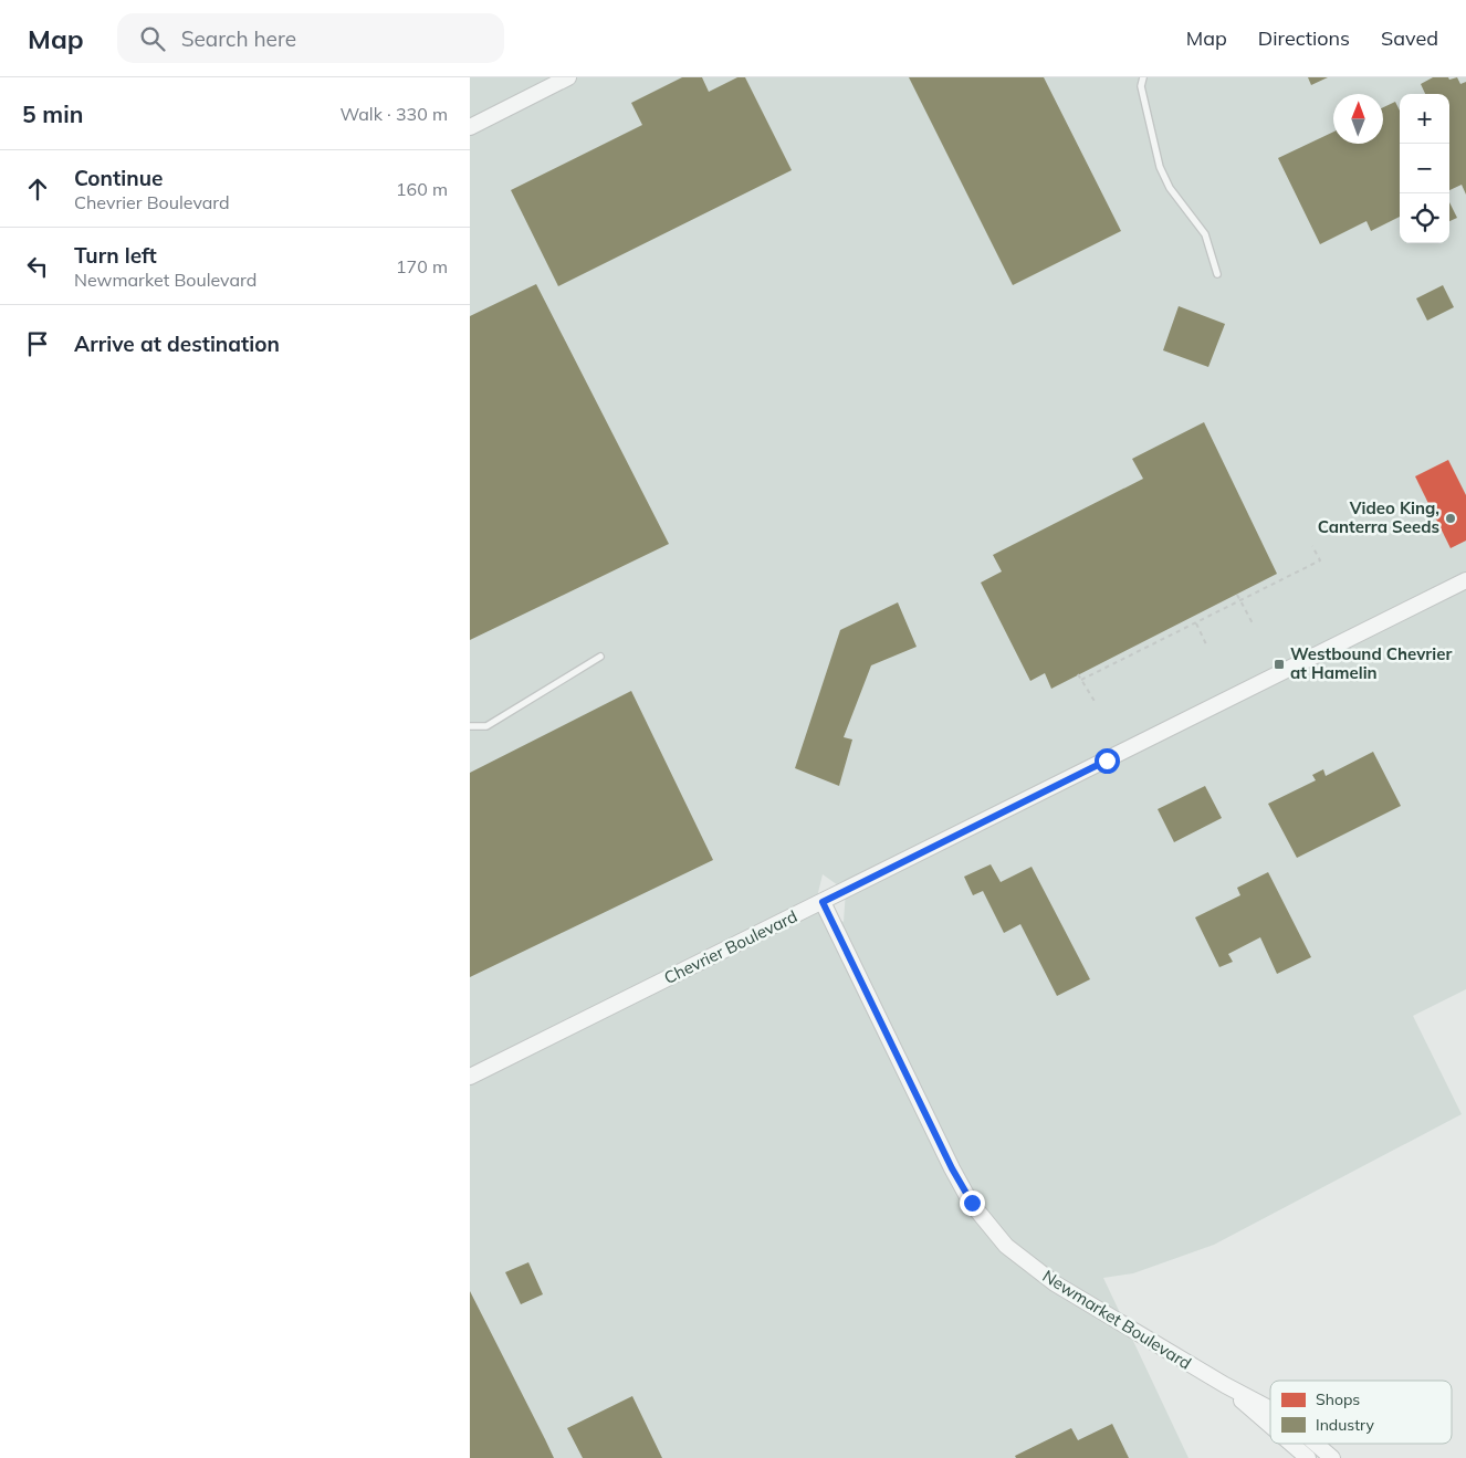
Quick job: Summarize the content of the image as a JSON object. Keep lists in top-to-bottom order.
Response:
{
  "streets": {
    "street": ["Chevrier Boulevard", "Newmarket Boulevard"]
  },
  "crossings": [
    ["Chevrier Boulevard", "Newmarket Boulevard"]
  ],
  "places": {
    "other": ["Video King, Canterra Seeds"],
    "transit": ["Westbound Chevrier at Hamelin"]
  },
  "legend": ["Shops", "Industry"],
  "north": "top",
  "page": {
    "header": "Map",
    "search": "Search here",
    "nav": ["Map", "Directions", "Saved"],
    "heading": ["5 min", "Walk · 330 m"],
    "map_buttons": ["+", "−"],
    "list": [
      ["Continue", "Chevrier Boulevard", "160 m"],
      ["Turn left", "Newmarket Boulevard", "170 m"],
      "Arrive at destination"
    ]
  }
}
